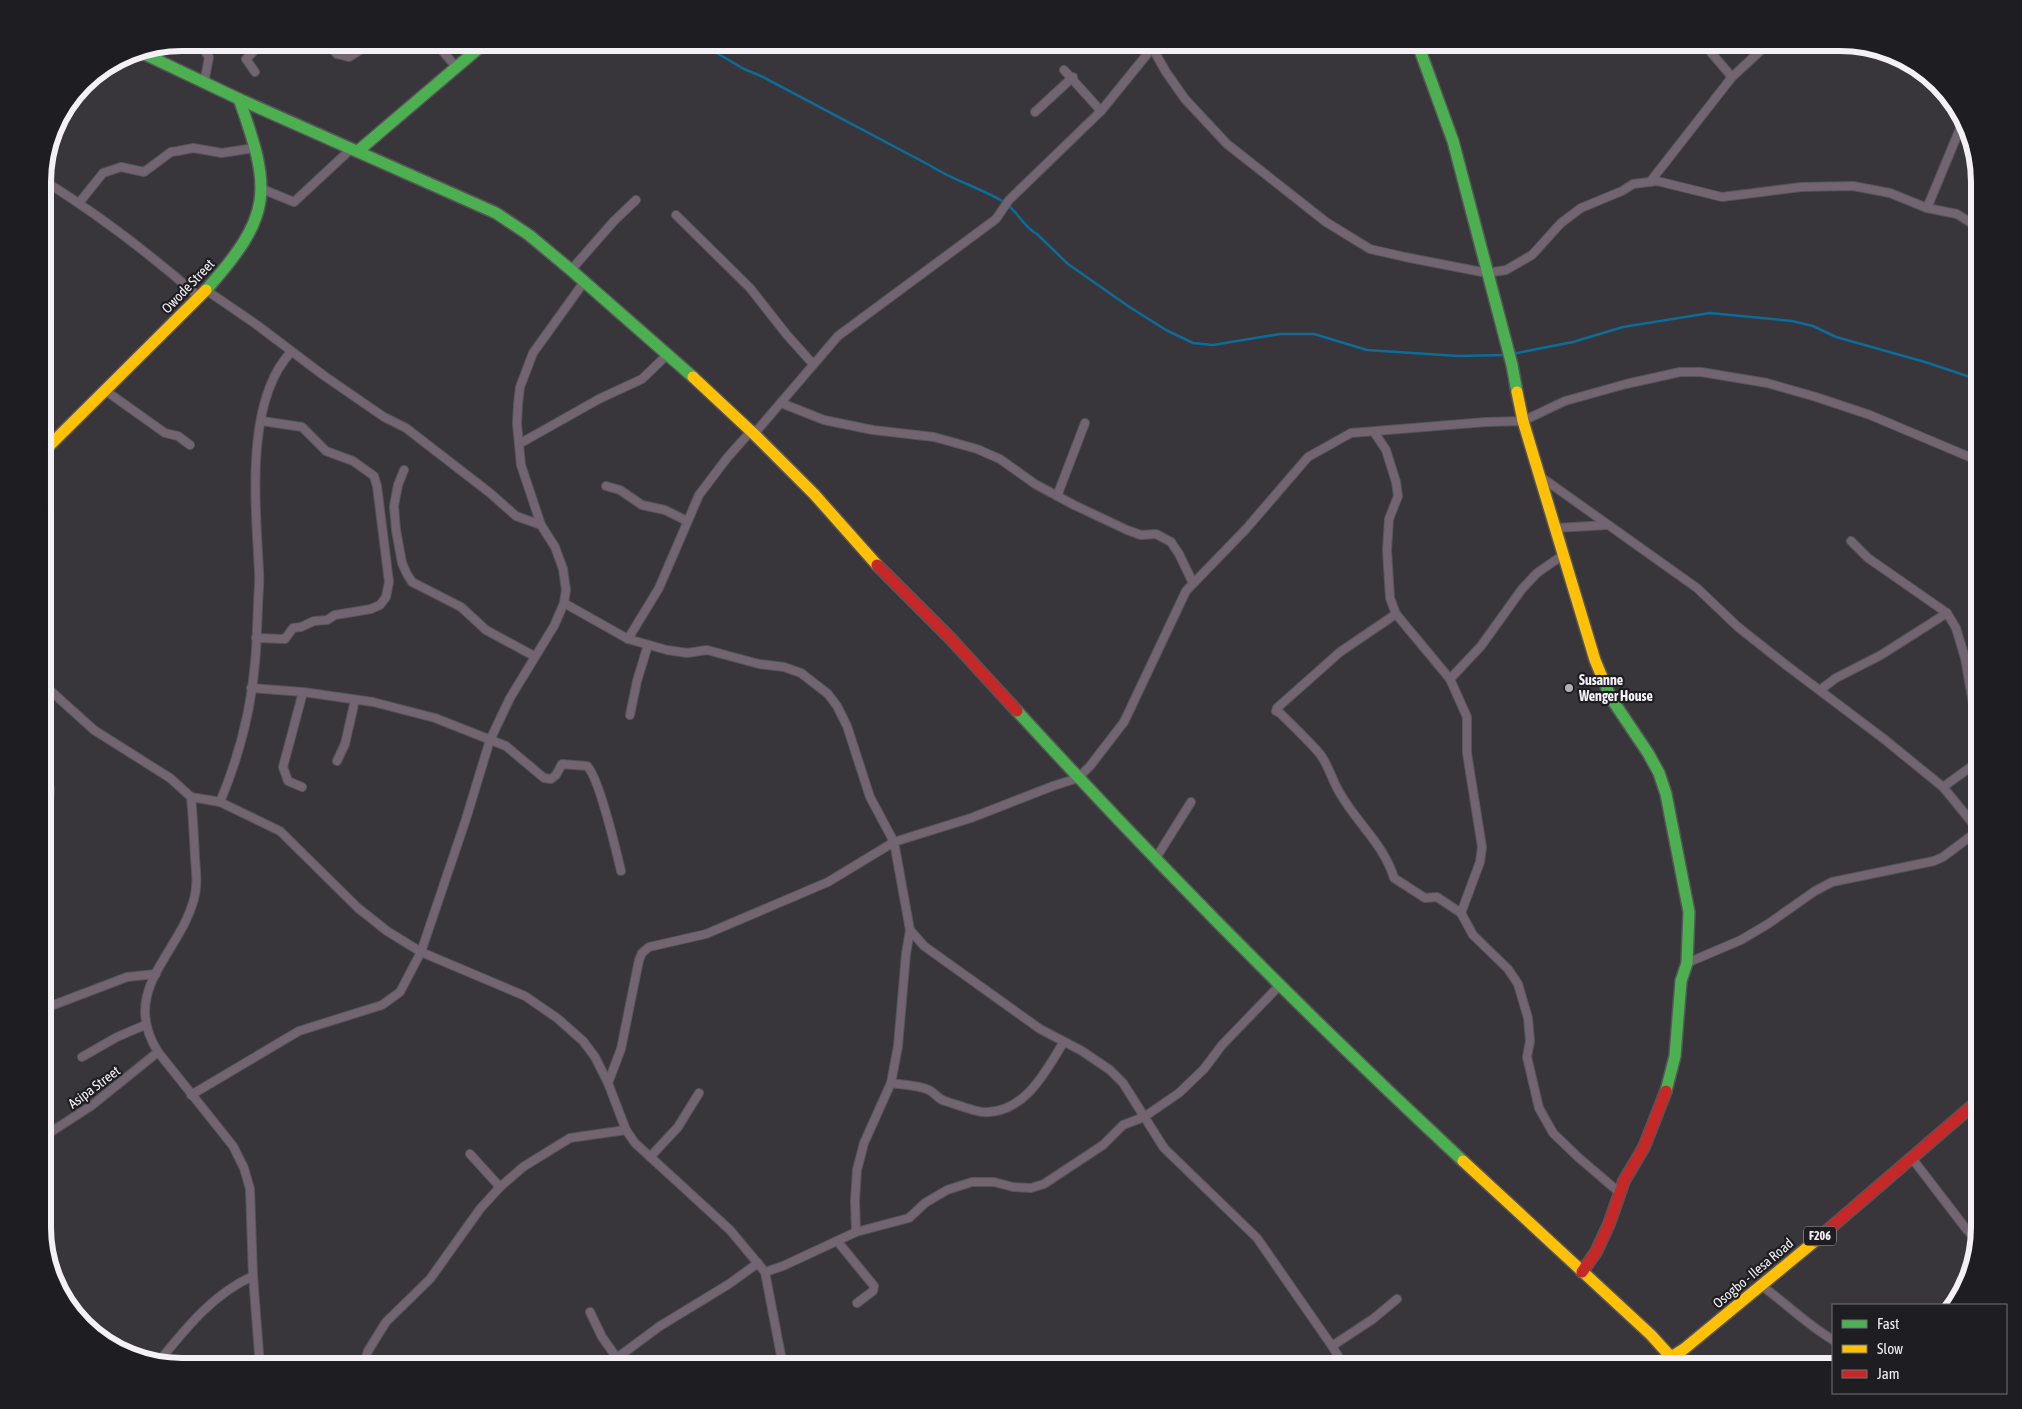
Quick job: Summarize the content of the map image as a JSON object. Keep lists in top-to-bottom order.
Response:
{
  "streets": {
    "main road": ["Owode Street", "F206", "Osogbo - Ilesa Road"],
    "street": ["Asipa Street"]
  },
  "places": ["Susanne Wenger House"],
  "legend": ["Fast", "Slow", "Jam"]
}
